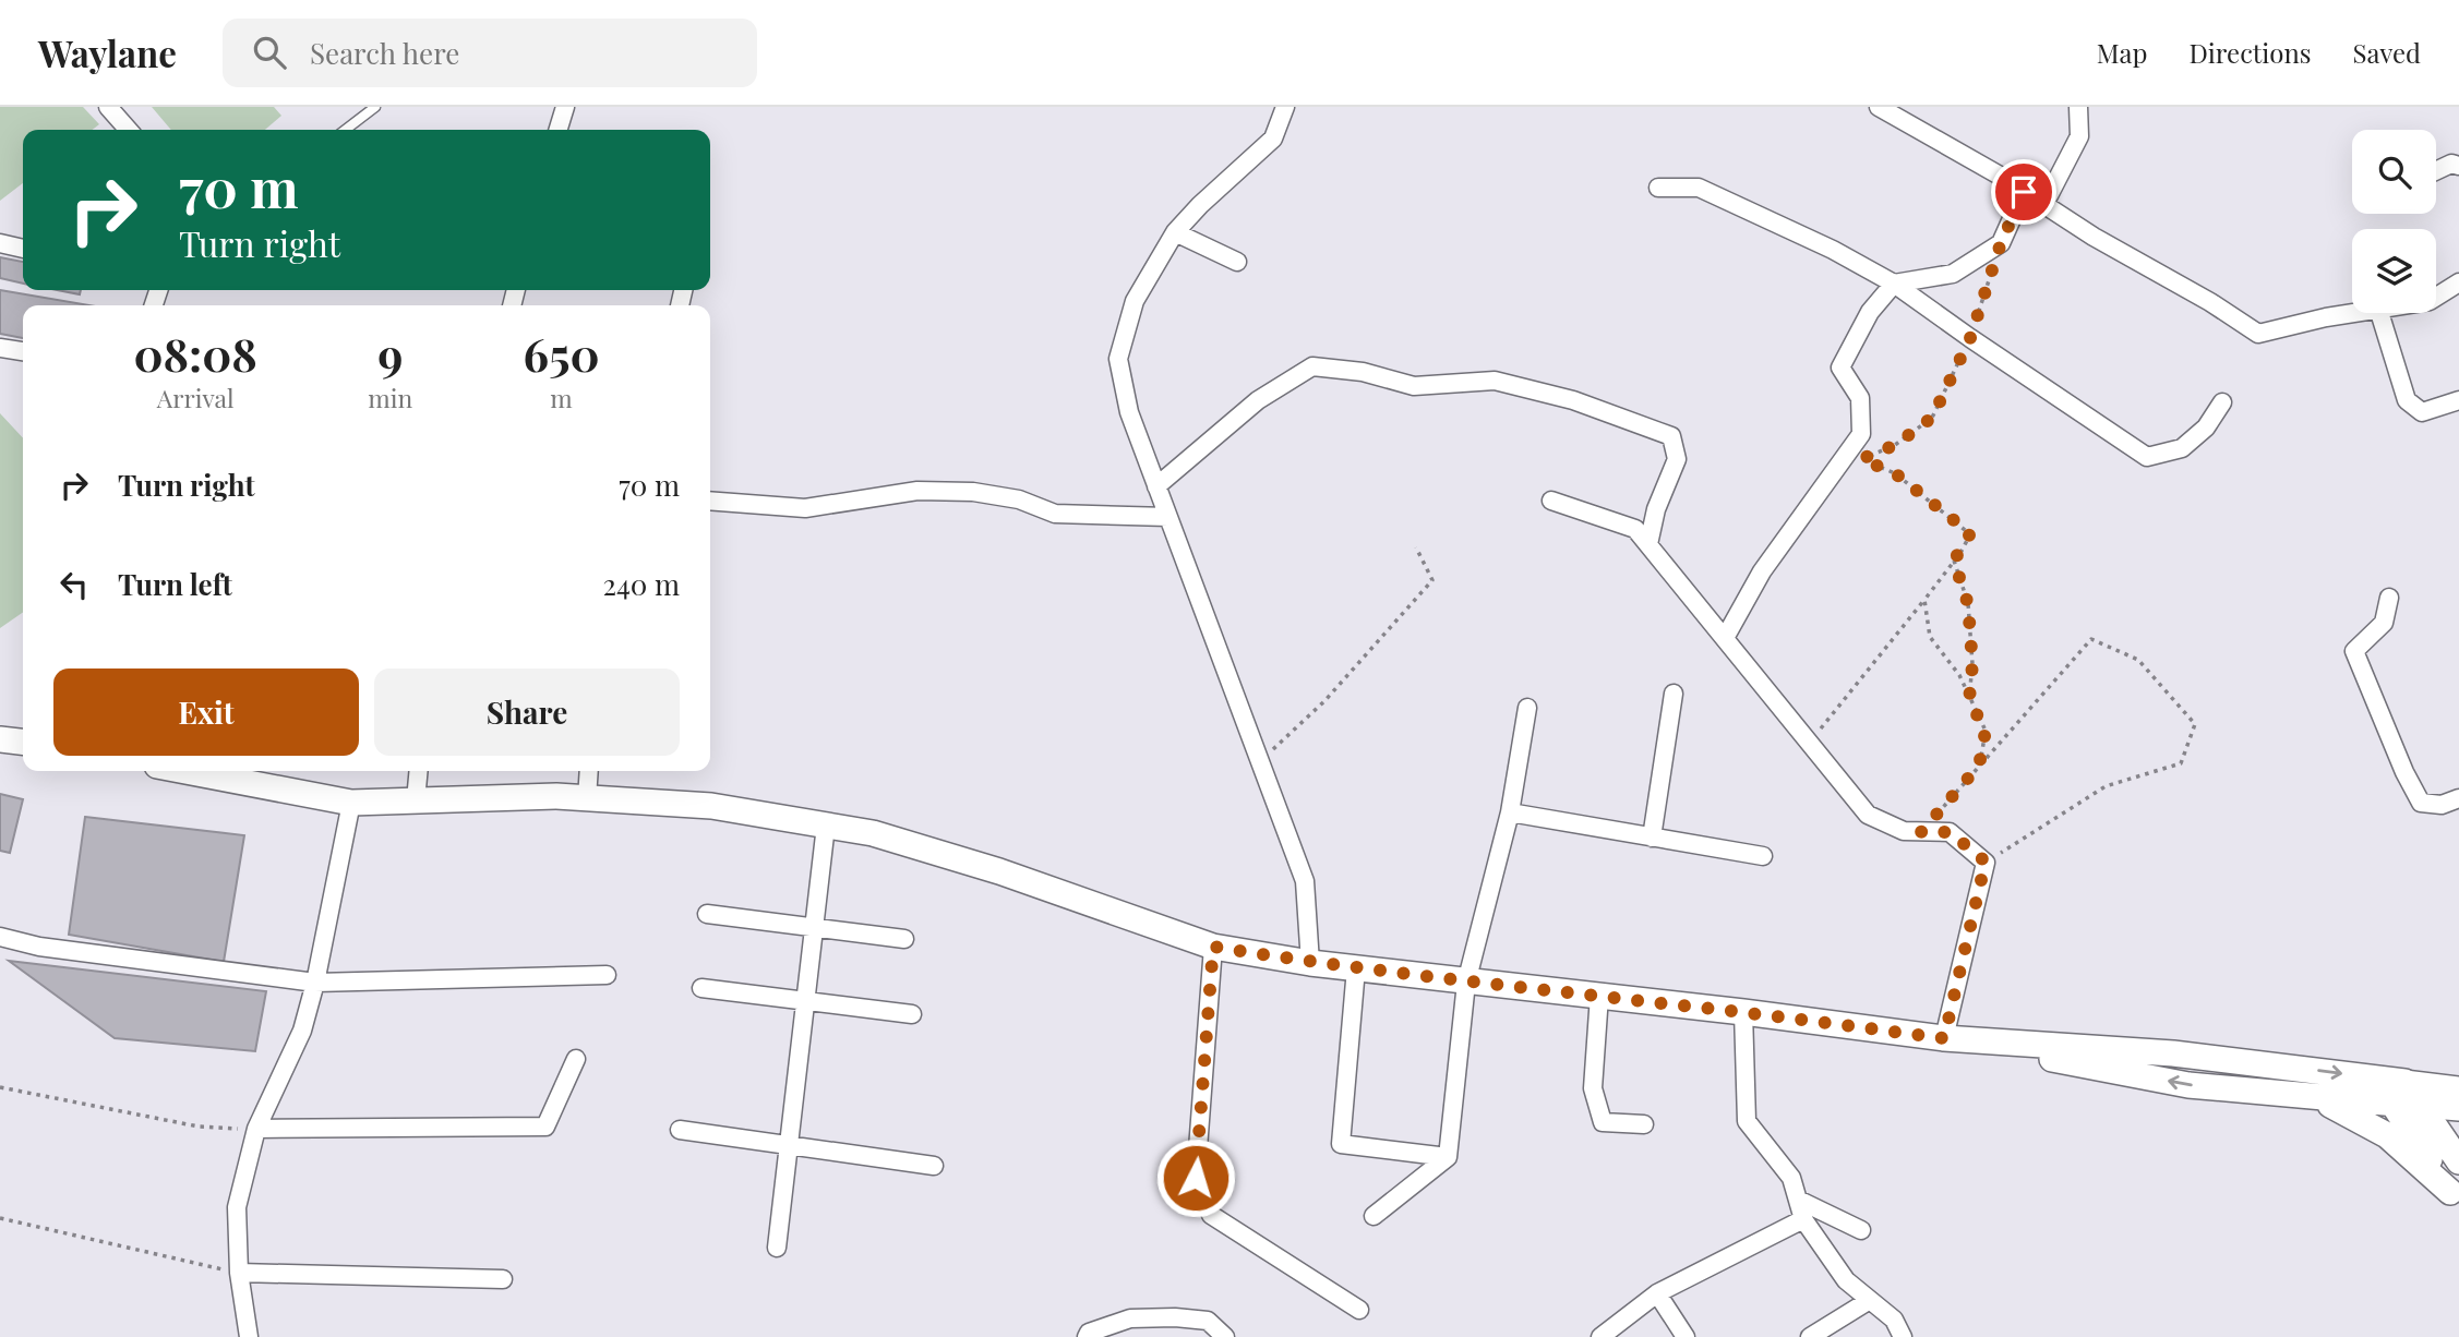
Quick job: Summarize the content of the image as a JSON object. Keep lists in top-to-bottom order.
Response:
{
  "page": {
    "header": "Waylane",
    "search": "Search here",
    "nav": ["Map", "Directions", "Saved"],
    "turn": ["70 m", "Turn right"],
    "eta": [
      "08:08",
      "Arrival",
      "9",
      "min",
      "650",
      "m"
    ],
    "list": [
      {
        "name": "Turn right",
        "value": "70 m"
      },
      {
        "name": "Turn left",
        "value": "240 m"
      }
    ],
    "buttons": ["Exit", "Share"]
  }
}
